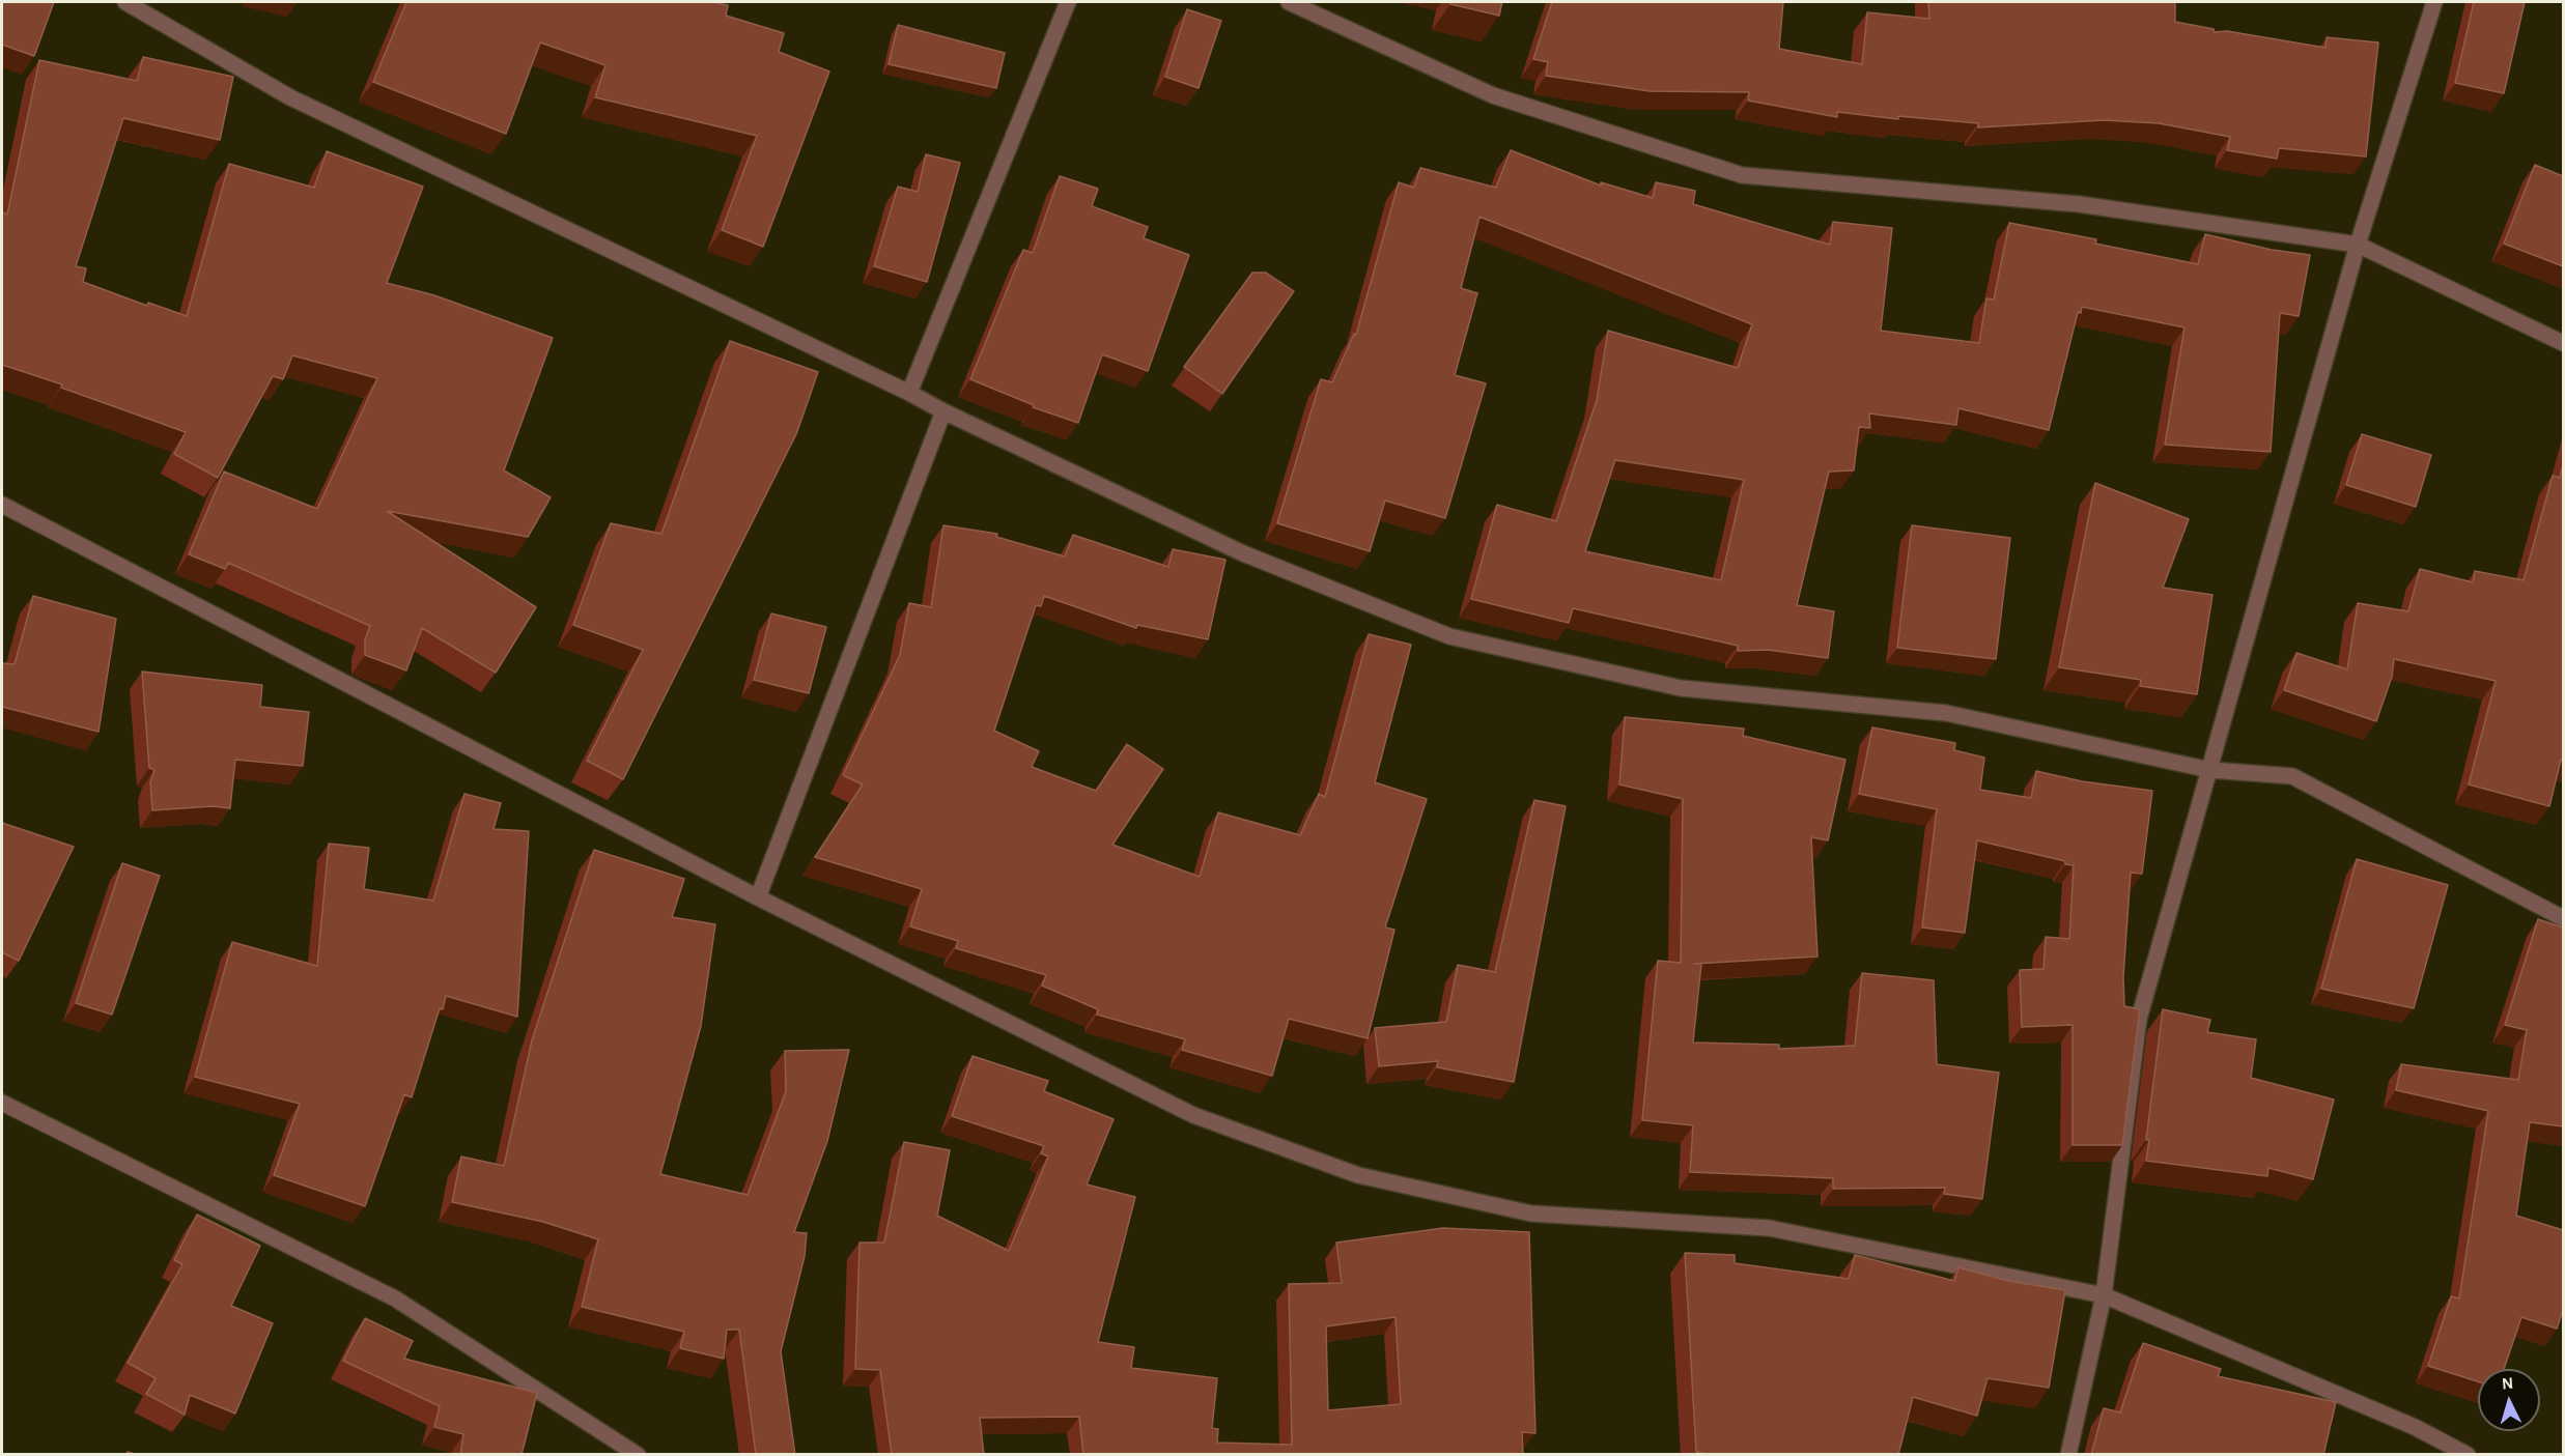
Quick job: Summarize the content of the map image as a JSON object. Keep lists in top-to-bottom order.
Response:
{
  "north": "top"
}
